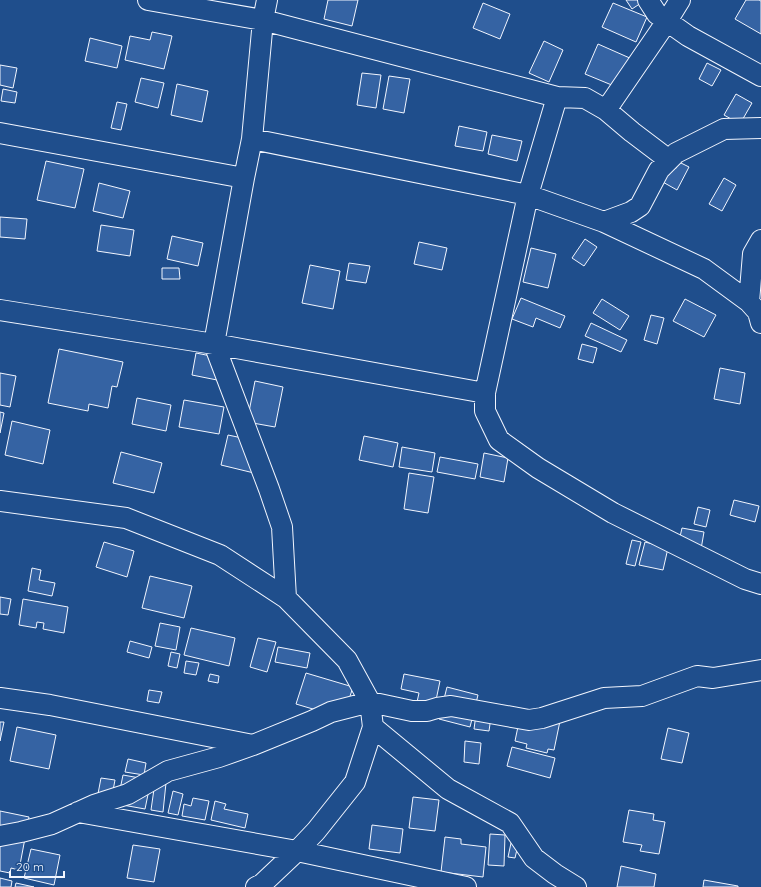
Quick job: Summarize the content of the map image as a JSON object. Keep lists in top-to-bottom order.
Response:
{
  "scale_bar": "20 m"
}
